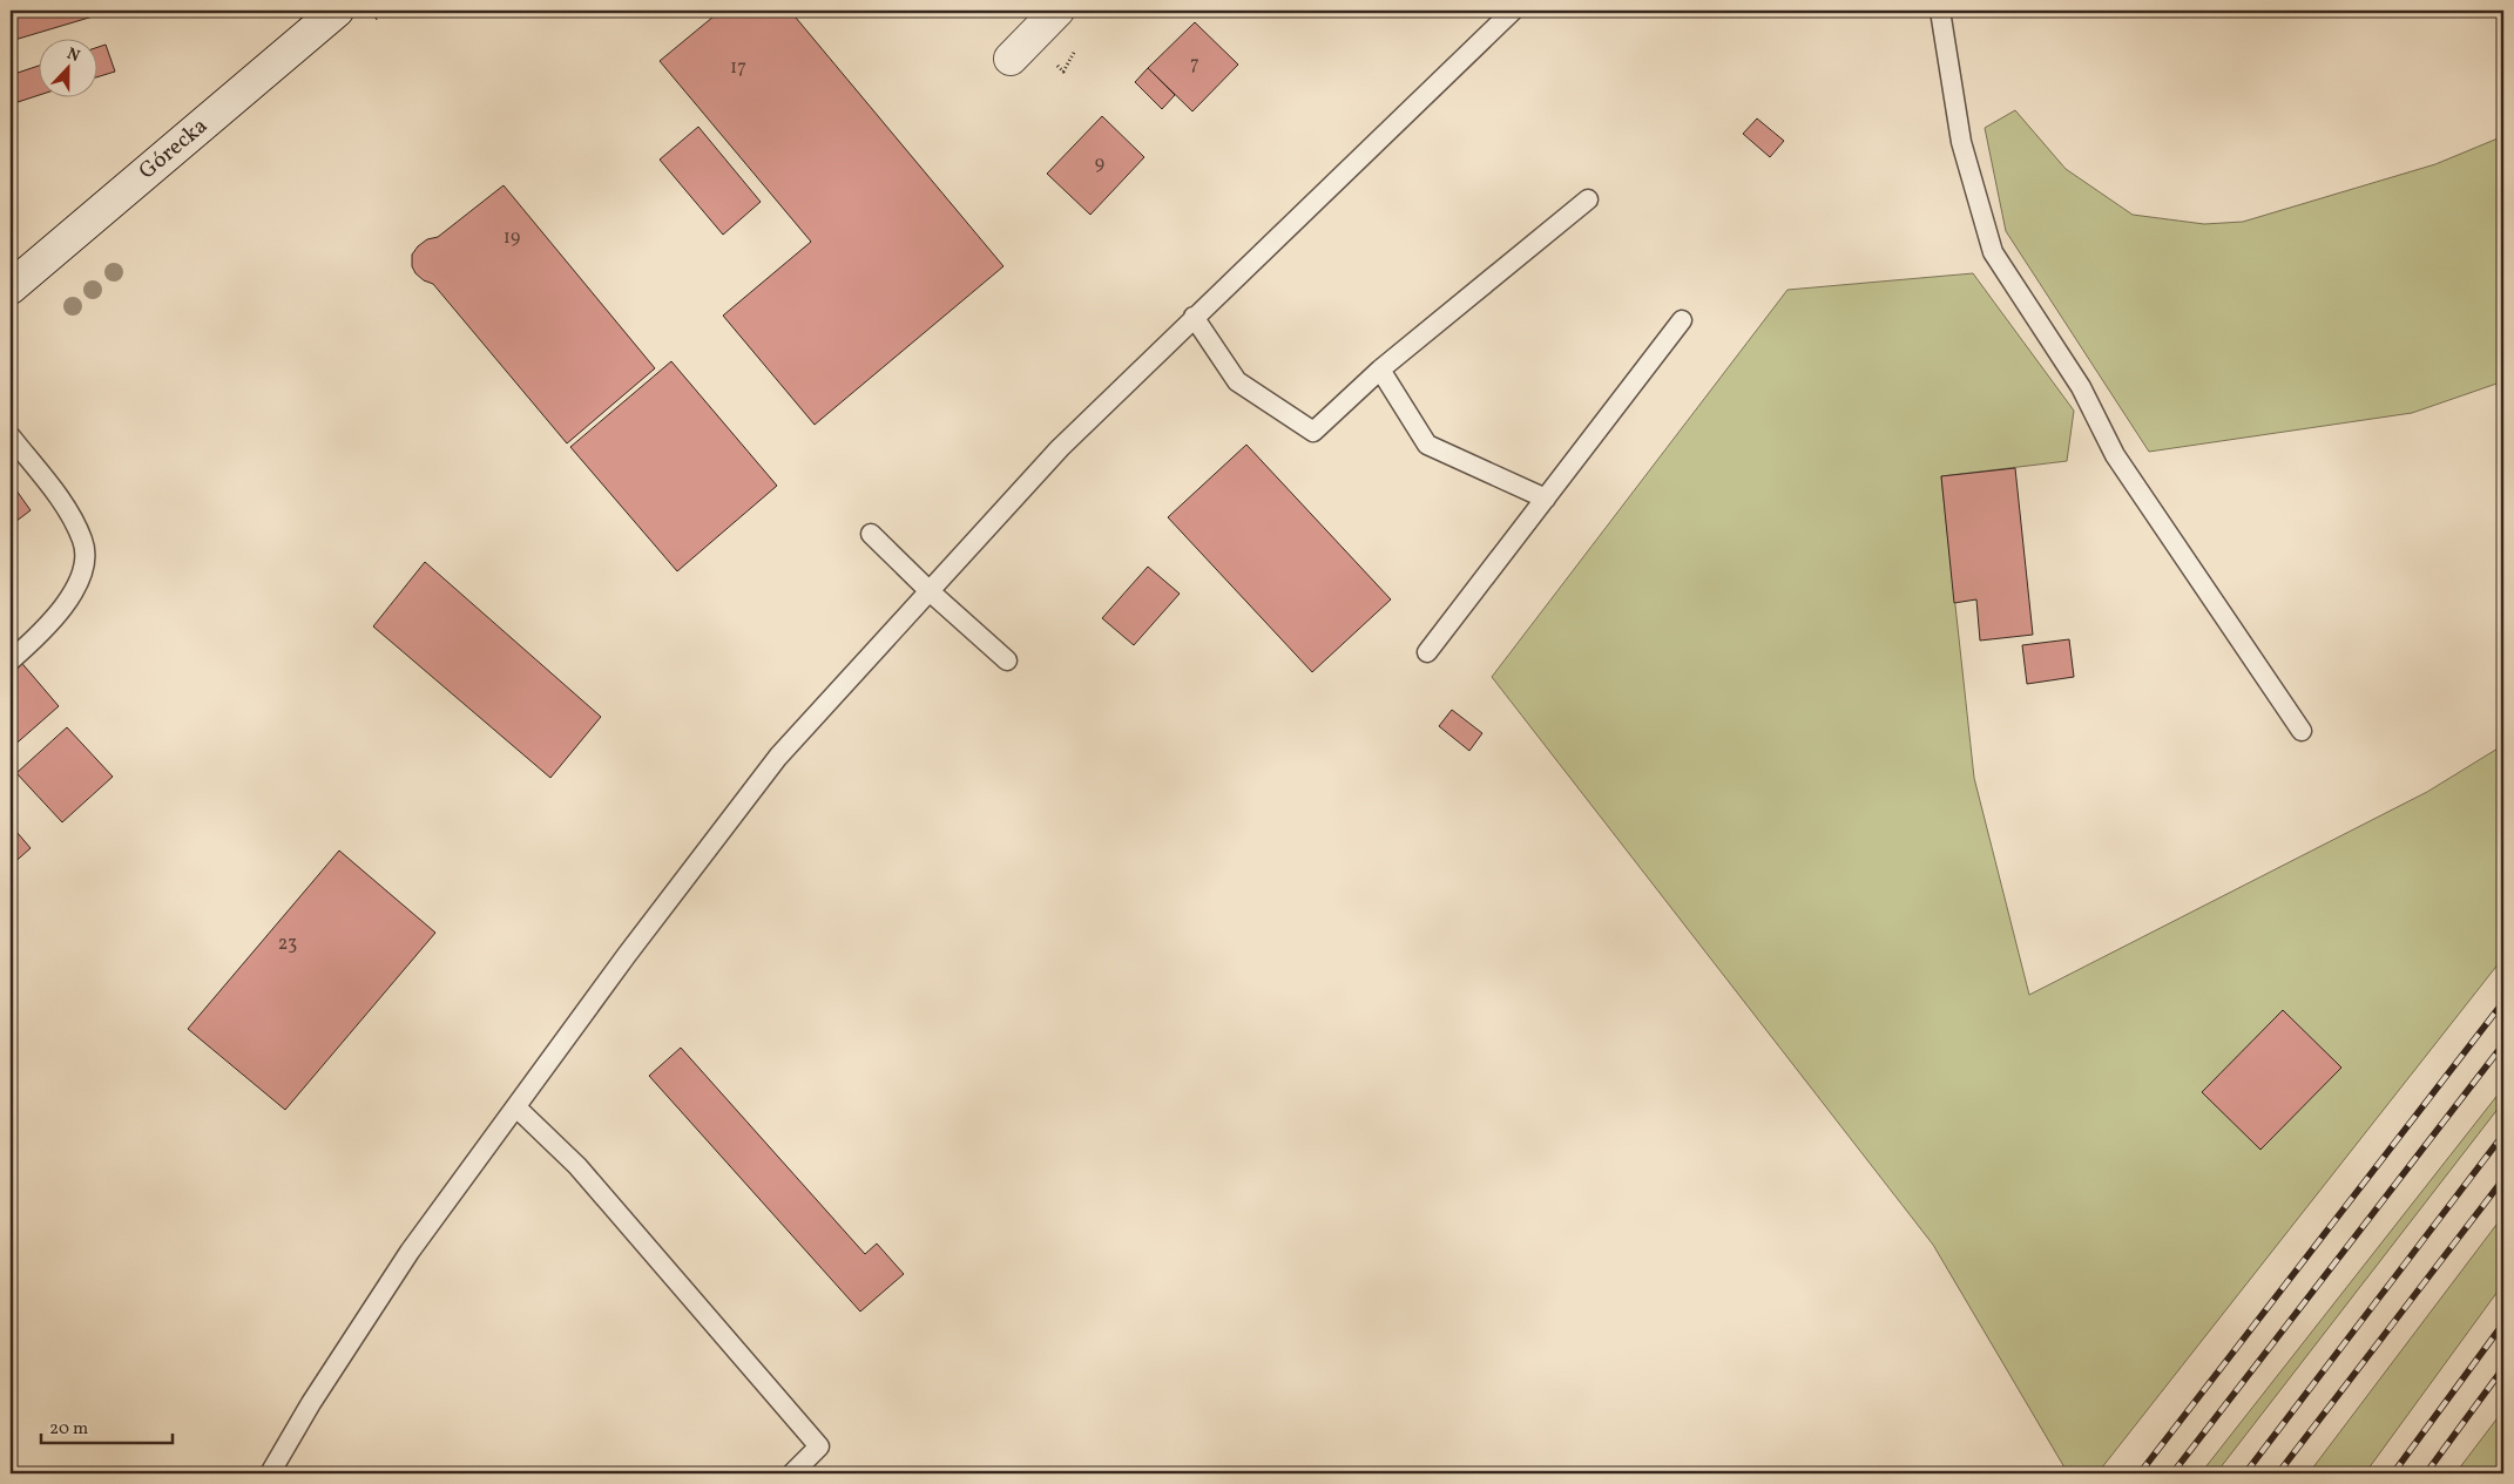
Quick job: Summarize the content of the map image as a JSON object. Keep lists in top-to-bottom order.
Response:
{
  "streets": {
    "street": ["Górecka"]
  },
  "house_numbers": [
    "7",
    "17",
    "9",
    "19",
    "23"
  ],
  "scale_bar": "20 m",
  "north": "top"
}
